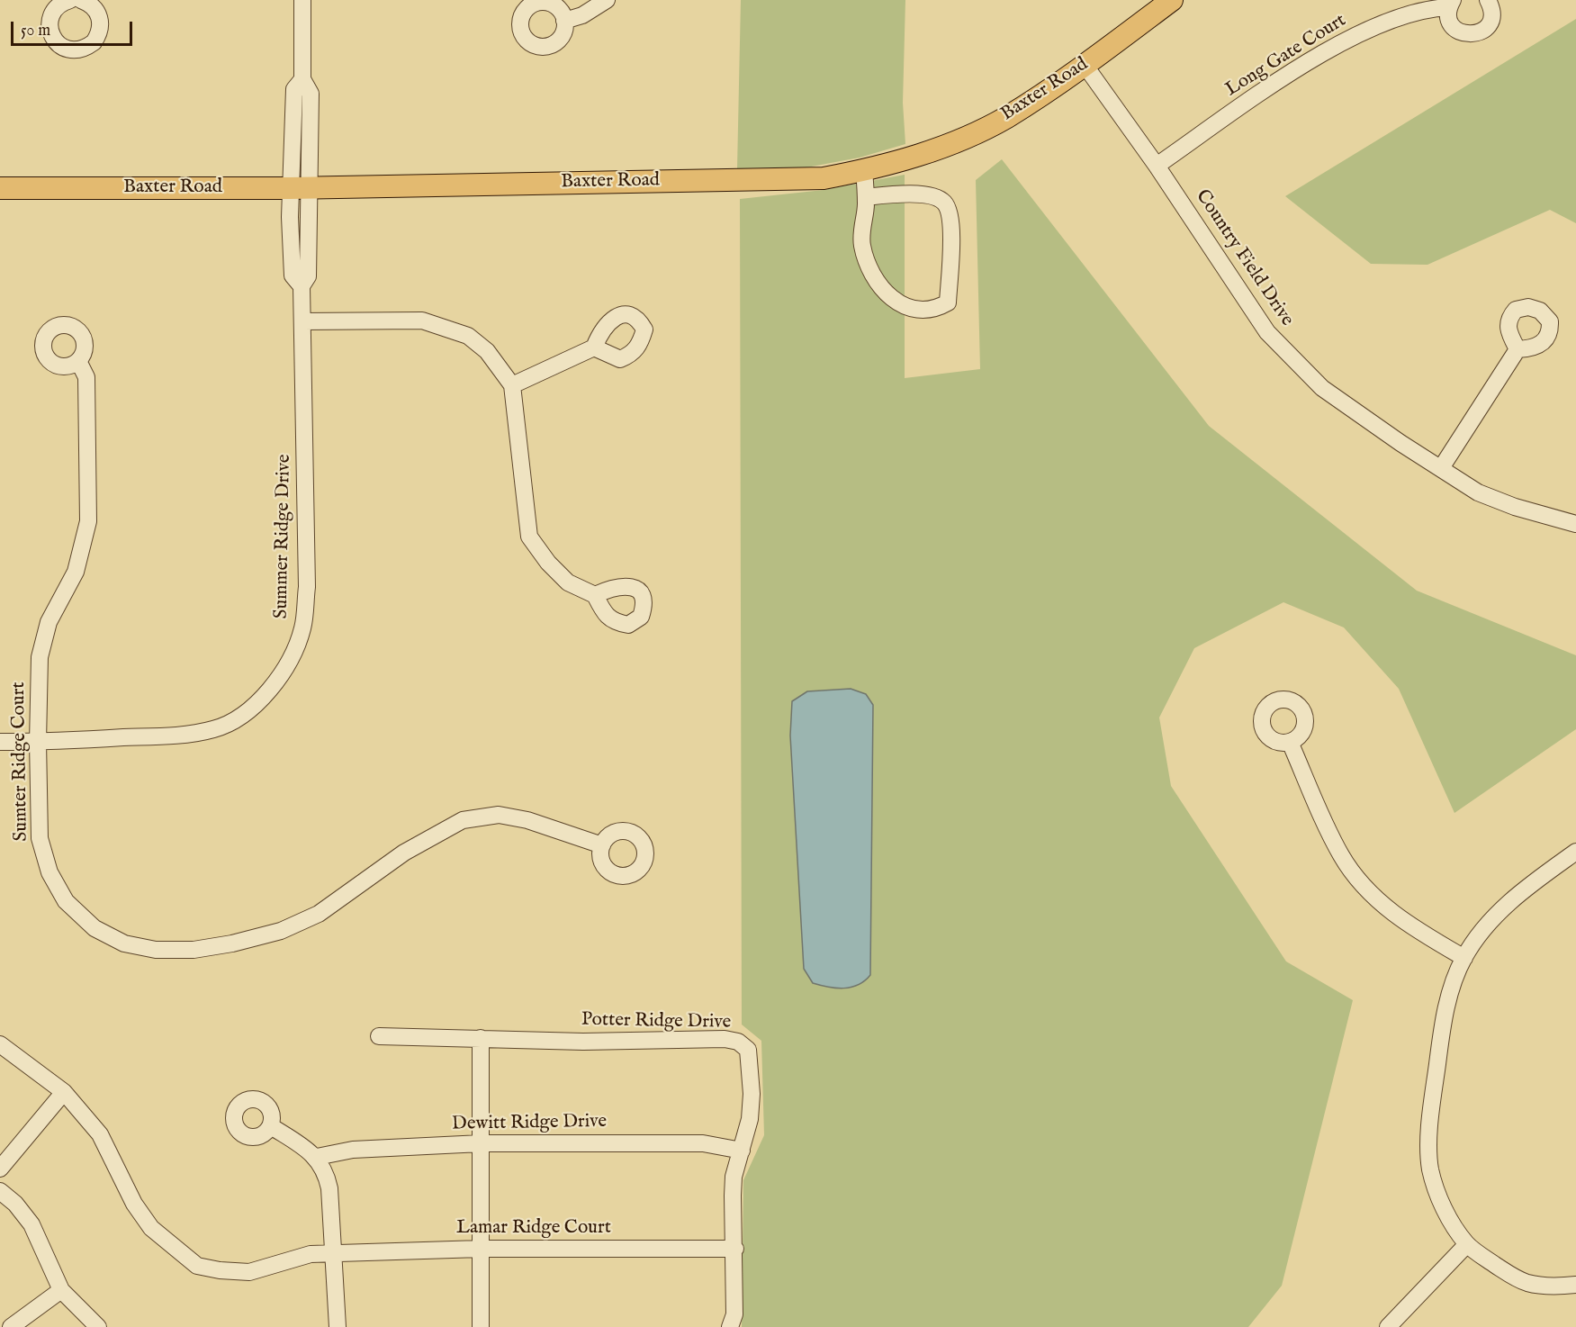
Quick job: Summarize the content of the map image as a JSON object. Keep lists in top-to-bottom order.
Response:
{
  "streets": {
    "main road": ["Baxter Road"],
    "street": [
      "Long Gate Court",
      "Country Field Drive",
      "Summer Ridge Drive",
      "Sumter Ridge Court",
      "Potter Ridge Drive",
      "Dewitt Ridge Drive",
      "Lamar Ridge Court"
    ]
  },
  "crossings": [
    ["Long Gate Court", "Country Field Drive"],
    ["Baxter Road", "Country Field Drive"],
    ["Baxter Road", "Summer Ridge Drive"],
    ["Summer Ridge Drive", "Sumter Ridge Court"],
    ["Potter Ridge Drive", "Dewitt Ridge Drive"],
    ["Potter Ridge Drive", "Lamar Ridge Court"]
  ],
  "scale_bar": "50 m"
}
